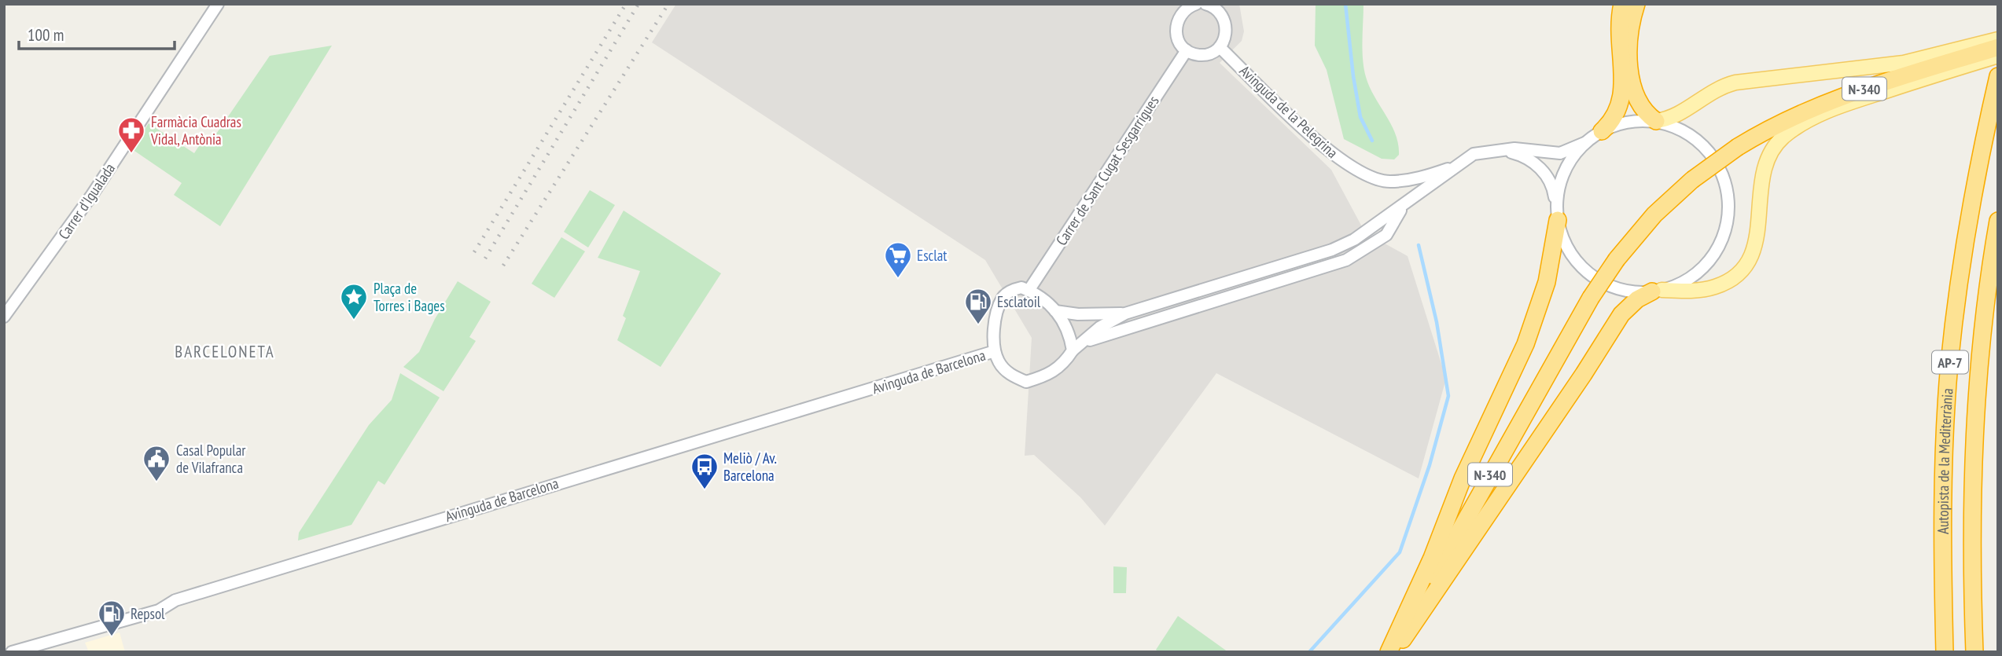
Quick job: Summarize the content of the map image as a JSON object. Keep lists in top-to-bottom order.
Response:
{
  "streets": {
    "highway": ["N-340", "AP-7", "Autopista de la Mediterrània"],
    "street": [
      "Avinguda de la Pelegrina",
      "Carrer de Sant Cugat Sesgarrigues",
      "Carrer d'Igualada",
      "Avinguda de Barcelona"
    ]
  },
  "crossings": [
    ["Carrer de Sant Cugat Sesgarrigues", "Avinguda de Barcelona"]
  ],
  "districts": ["BARCELONETA"],
  "places": {
    "pharmacy": ["Farmàcia Cuadras Vidal, Antònia"],
    "supermarket": ["Esclat"],
    "place": ["Plaça de Torres i Bages"],
    "fuel station": ["Esclatoil", "Repsol"],
    "public building": ["Casal Popular de Vilafranca"],
    "bus stop": ["Meliò / Av. Barcelona"]
  },
  "scale_bar": "100 m"
}
